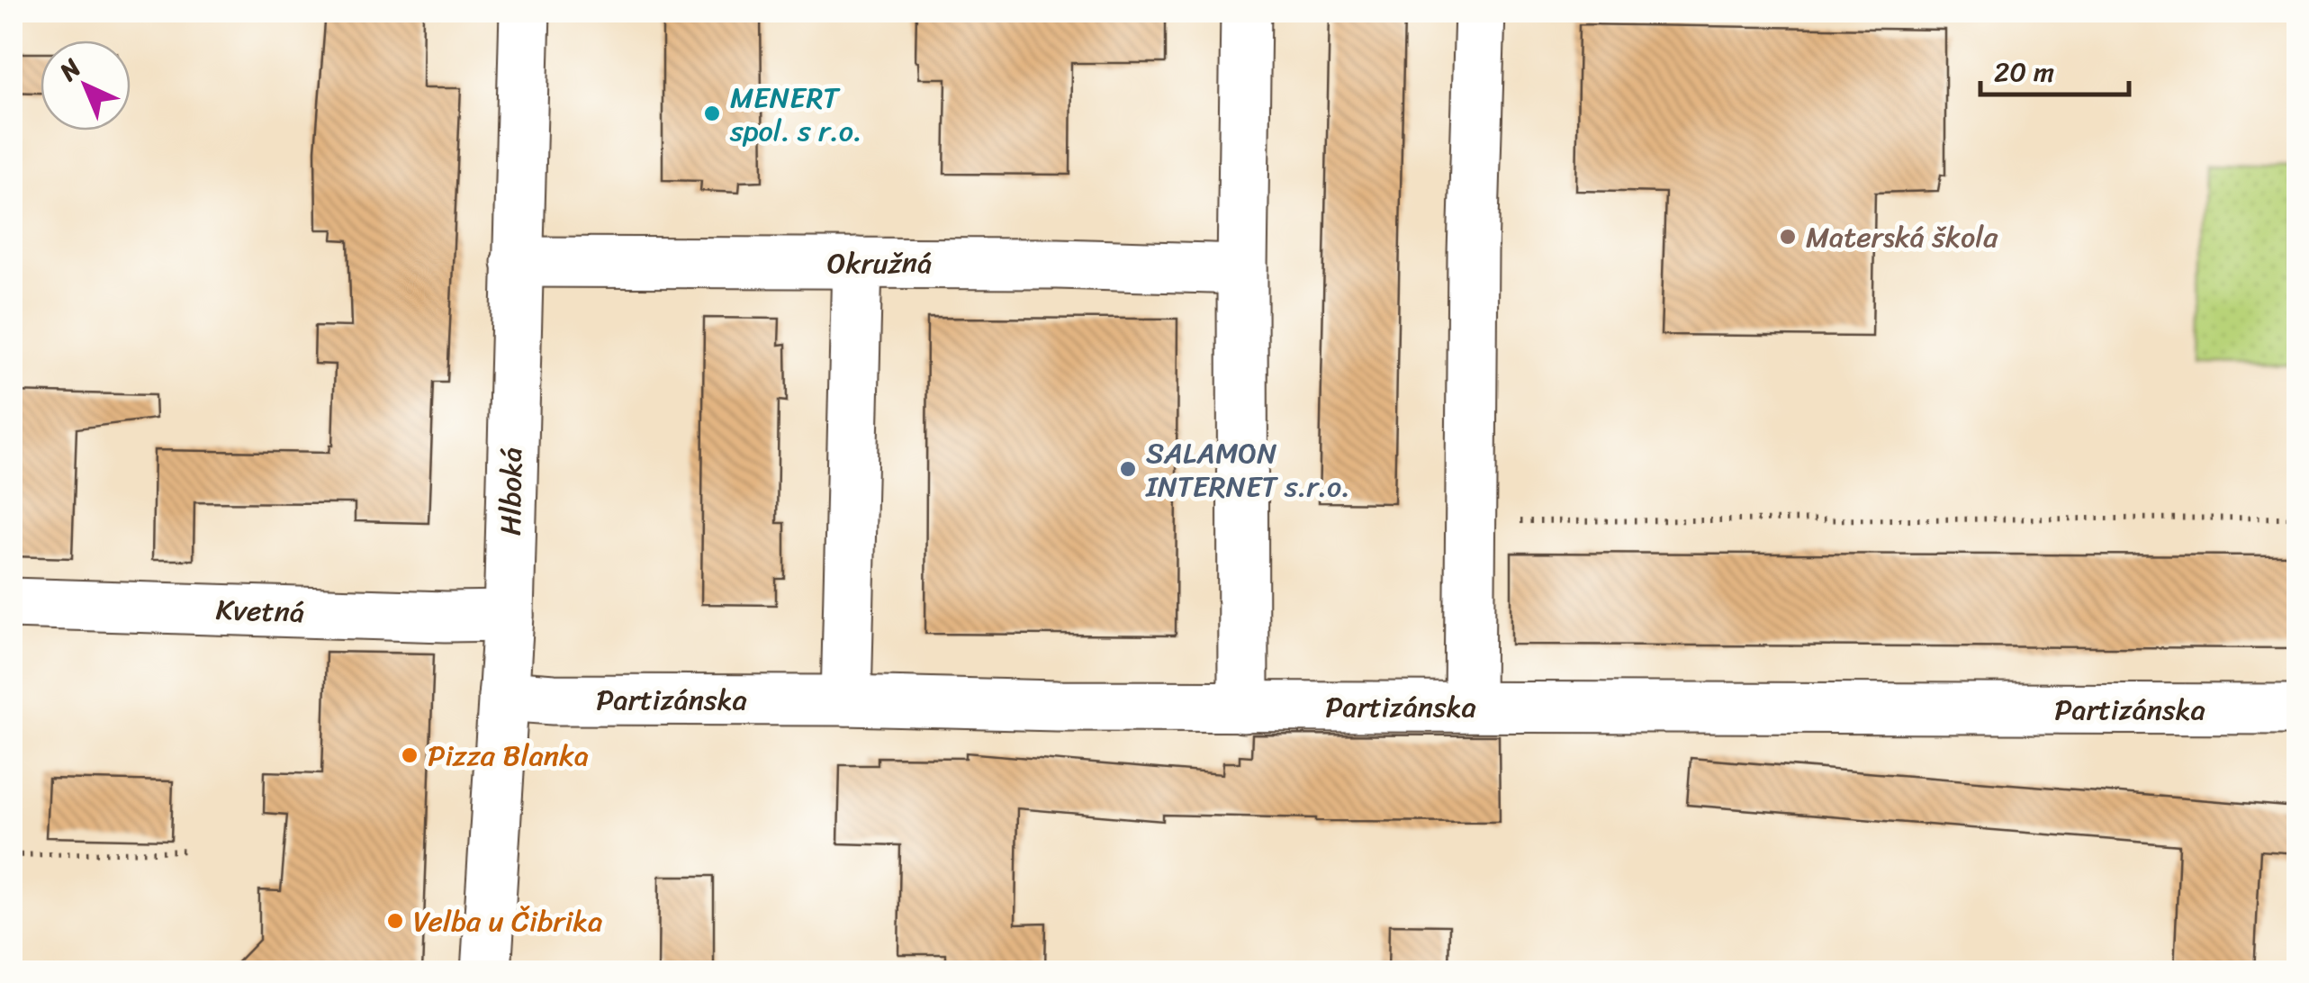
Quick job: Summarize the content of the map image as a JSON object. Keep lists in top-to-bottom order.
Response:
{
  "streets": {
    "street": [
      "Okružná",
      "Hlboká",
      "Kvetná",
      "Partizánska"
    ]
  },
  "crossings": [
    ["Okružná", "Hlboká"],
    ["Hlboká", "Kvetná"],
    ["Hlboká", "Partizánska"]
  ],
  "places": [
    "MENERT spol. s r.o.",
    "Materská škola",
    "SALAMON INTERNET s.r.o.",
    "Pizza Blanka",
    "Velba u Čibrika"
  ],
  "scale_bar": "20 m",
  "north": "top left"
}
